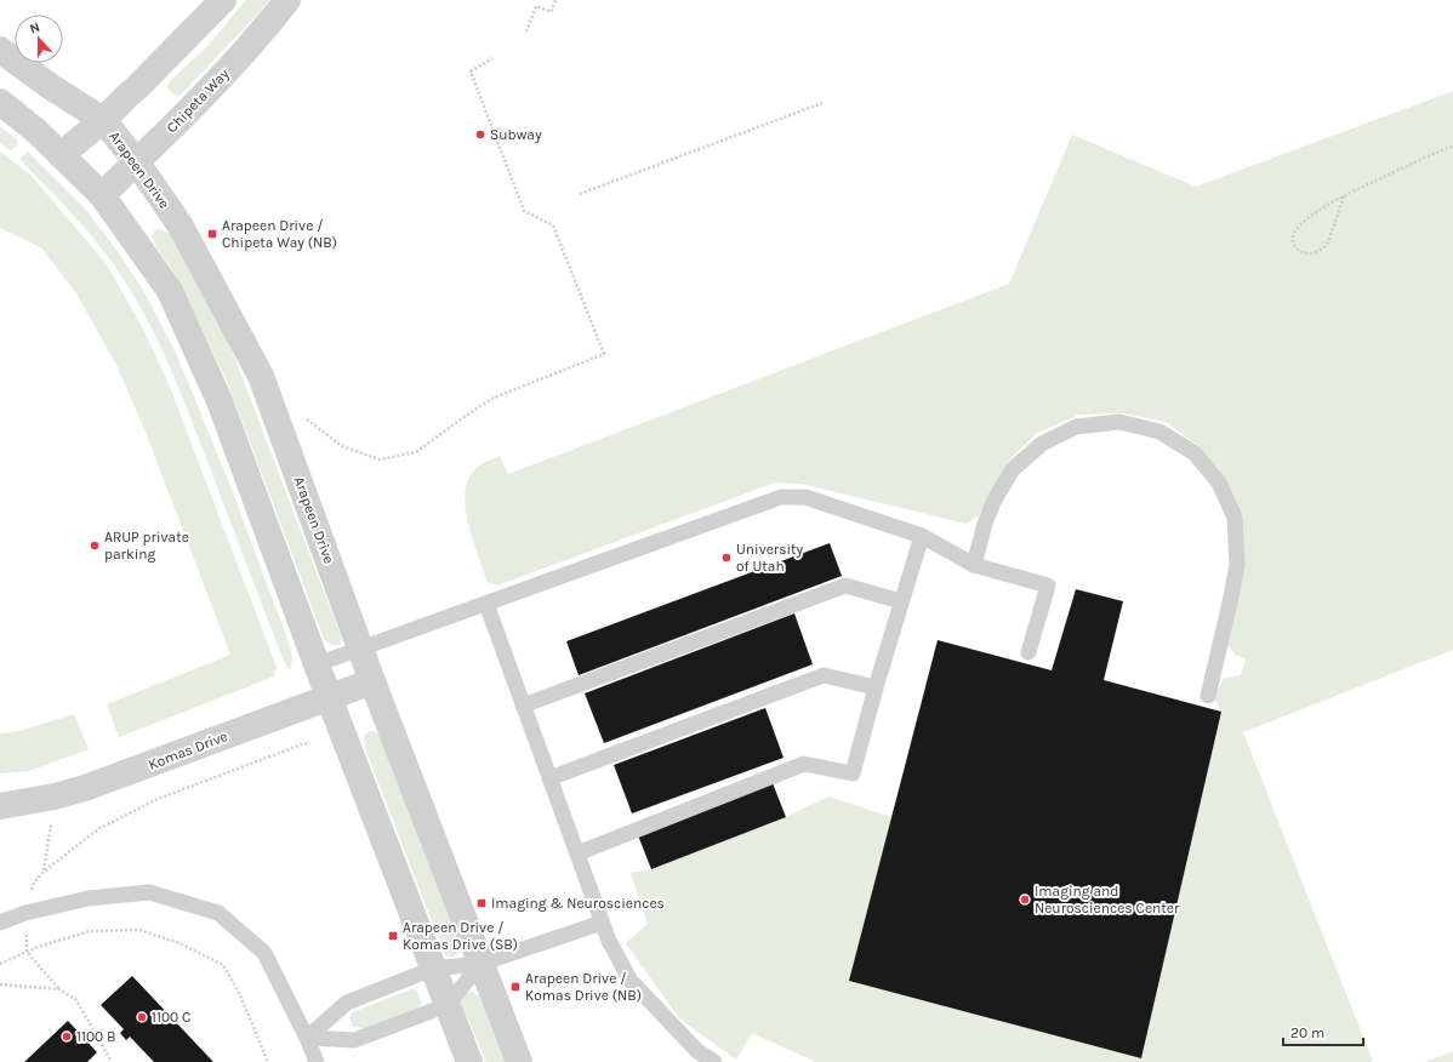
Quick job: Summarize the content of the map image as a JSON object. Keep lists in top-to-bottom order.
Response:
{
  "streets": {
    "street": ["Chipeta Way", "Arapeen Drive", "Komas Drive"]
  },
  "crossings": [
    ["Chipeta Way", "Arapeen Drive"],
    ["Arapeen Drive", "Komas Drive"]
  ],
  "places": {
    "other": [
      "Subway",
      "ARUP private parking",
      "University of Utah",
      "Imaging and Neurosciences Center",
      "1100 C",
      "1100 B"
    ],
    "transit": [
      "Arapeen Drive / Chipeta Way (NB)",
      "Imaging & Neurosciences",
      "Arapeen Drive / Komas Drive (SB)",
      "Arapeen Drive / Komas Drive (NB)"
    ]
  },
  "scale_bar": "20 m",
  "north": "top"
}
